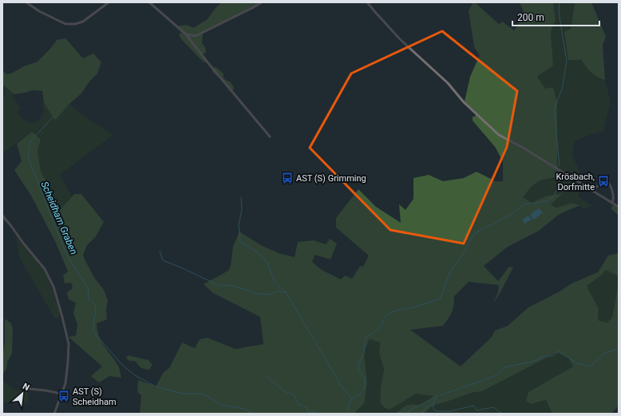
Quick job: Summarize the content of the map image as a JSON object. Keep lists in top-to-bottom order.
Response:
{
  "water": ["Scheidham Graben"],
  "places": {
    "bus stop": ["AST (S) Grimming", "Krösbach, Dorfmitte", "AST (S) Scheidham"]
  },
  "scale_bar": "200 m",
  "north": "top right"
}
